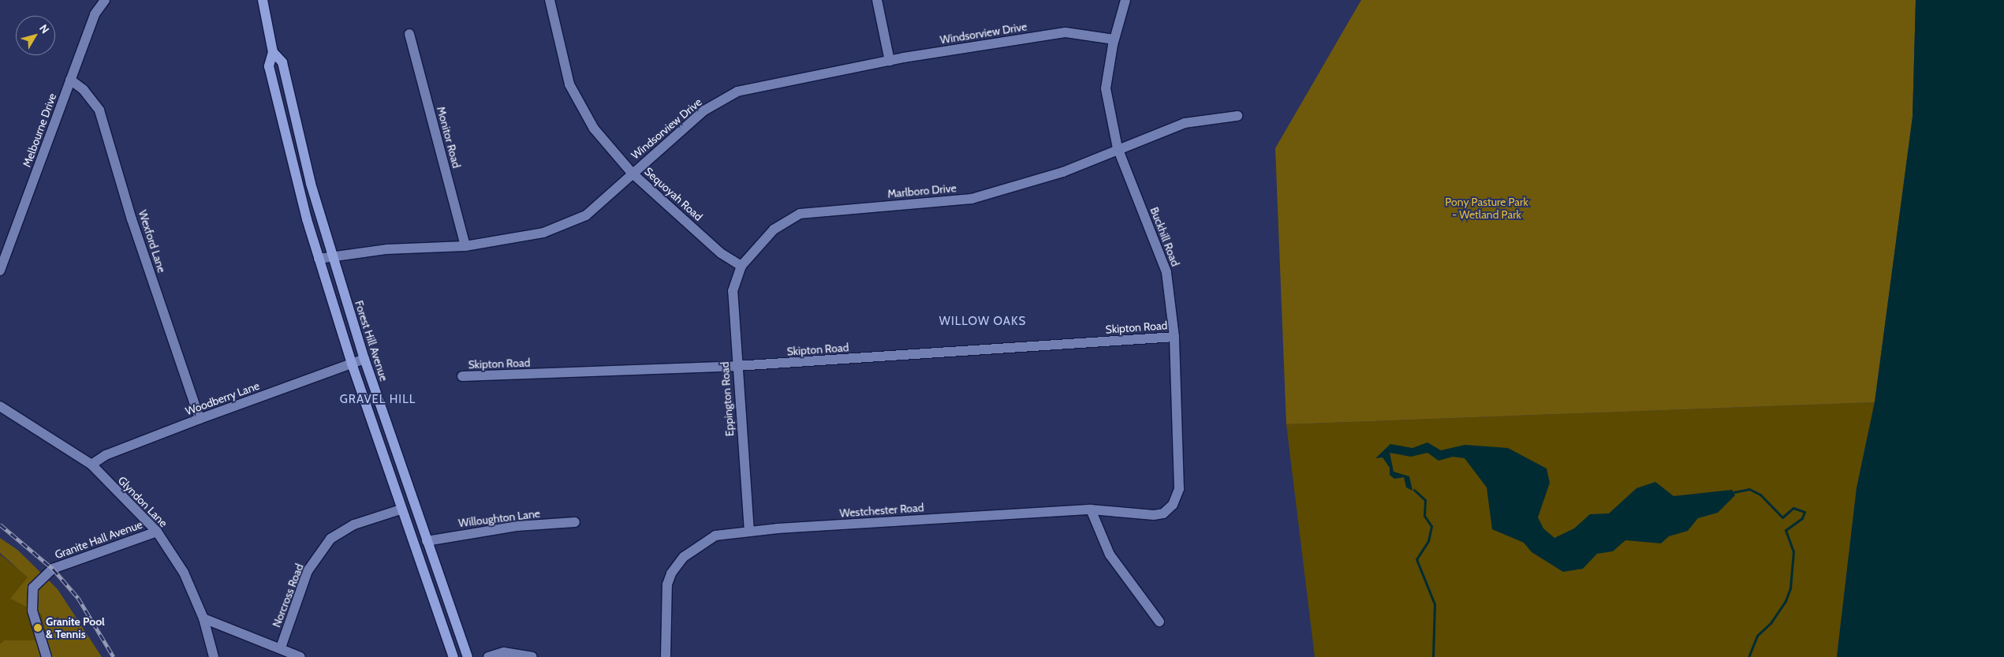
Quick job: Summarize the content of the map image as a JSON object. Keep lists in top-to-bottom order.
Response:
{
  "streets": {
    "main road": ["Forest Hill Avenue"],
    "street": [
      "Windsorview Drive",
      "Melbourne Drive",
      "Monitor Road",
      "Marlboro Drive",
      "Sequoyah Road",
      "Buckhill Road",
      "Wexford Lane",
      "Skipton Road",
      "Woodberry Lane",
      "Eppington Road",
      "Glyndon Lane",
      "Westchester Road",
      "Willoughton Lane",
      "Granite Hall Avenue",
      "Norcross Road"
    ]
  },
  "crossings": [
    ["Windsorview Drive", "Monitor Road"],
    ["Windsorview Drive", "Sequoyah Road"],
    ["Windsorview Drive", "Buckhill Road"],
    ["Windsorview Drive", "Forest Hill Avenue"],
    ["Melbourne Drive", "Wexford Lane"],
    ["Marlboro Drive", "Sequoyah Road"],
    ["Marlboro Drive", "Buckhill Road"],
    ["Marlboro Drive", "Eppington Road"],
    ["Sequoyah Road", "Eppington Road"],
    ["Buckhill Road", "Skipton Road"],
    ["Buckhill Road", "Westchester Road"],
    ["Wexford Lane", "Woodberry Lane"],
    ["Skipton Road", "Eppington Road"],
    ["Forest Hill Avenue", "Woodberry Lane"],
    ["Forest Hill Avenue", "Willoughton Lane"],
    ["Forest Hill Avenue", "Norcross Road"],
    ["Woodberry Lane", "Glyndon Lane"],
    ["Eppington Road", "Westchester Road"],
    ["Glyndon Lane", "Granite Hall Avenue"]
  ],
  "districts": ["WILLOW OAKS", "GRAVEL HILL"],
  "parks": ["Pony Pasture Park - Wetland Park"],
  "places": ["Granite Pool & Tennis"],
  "north": "top right"
}
